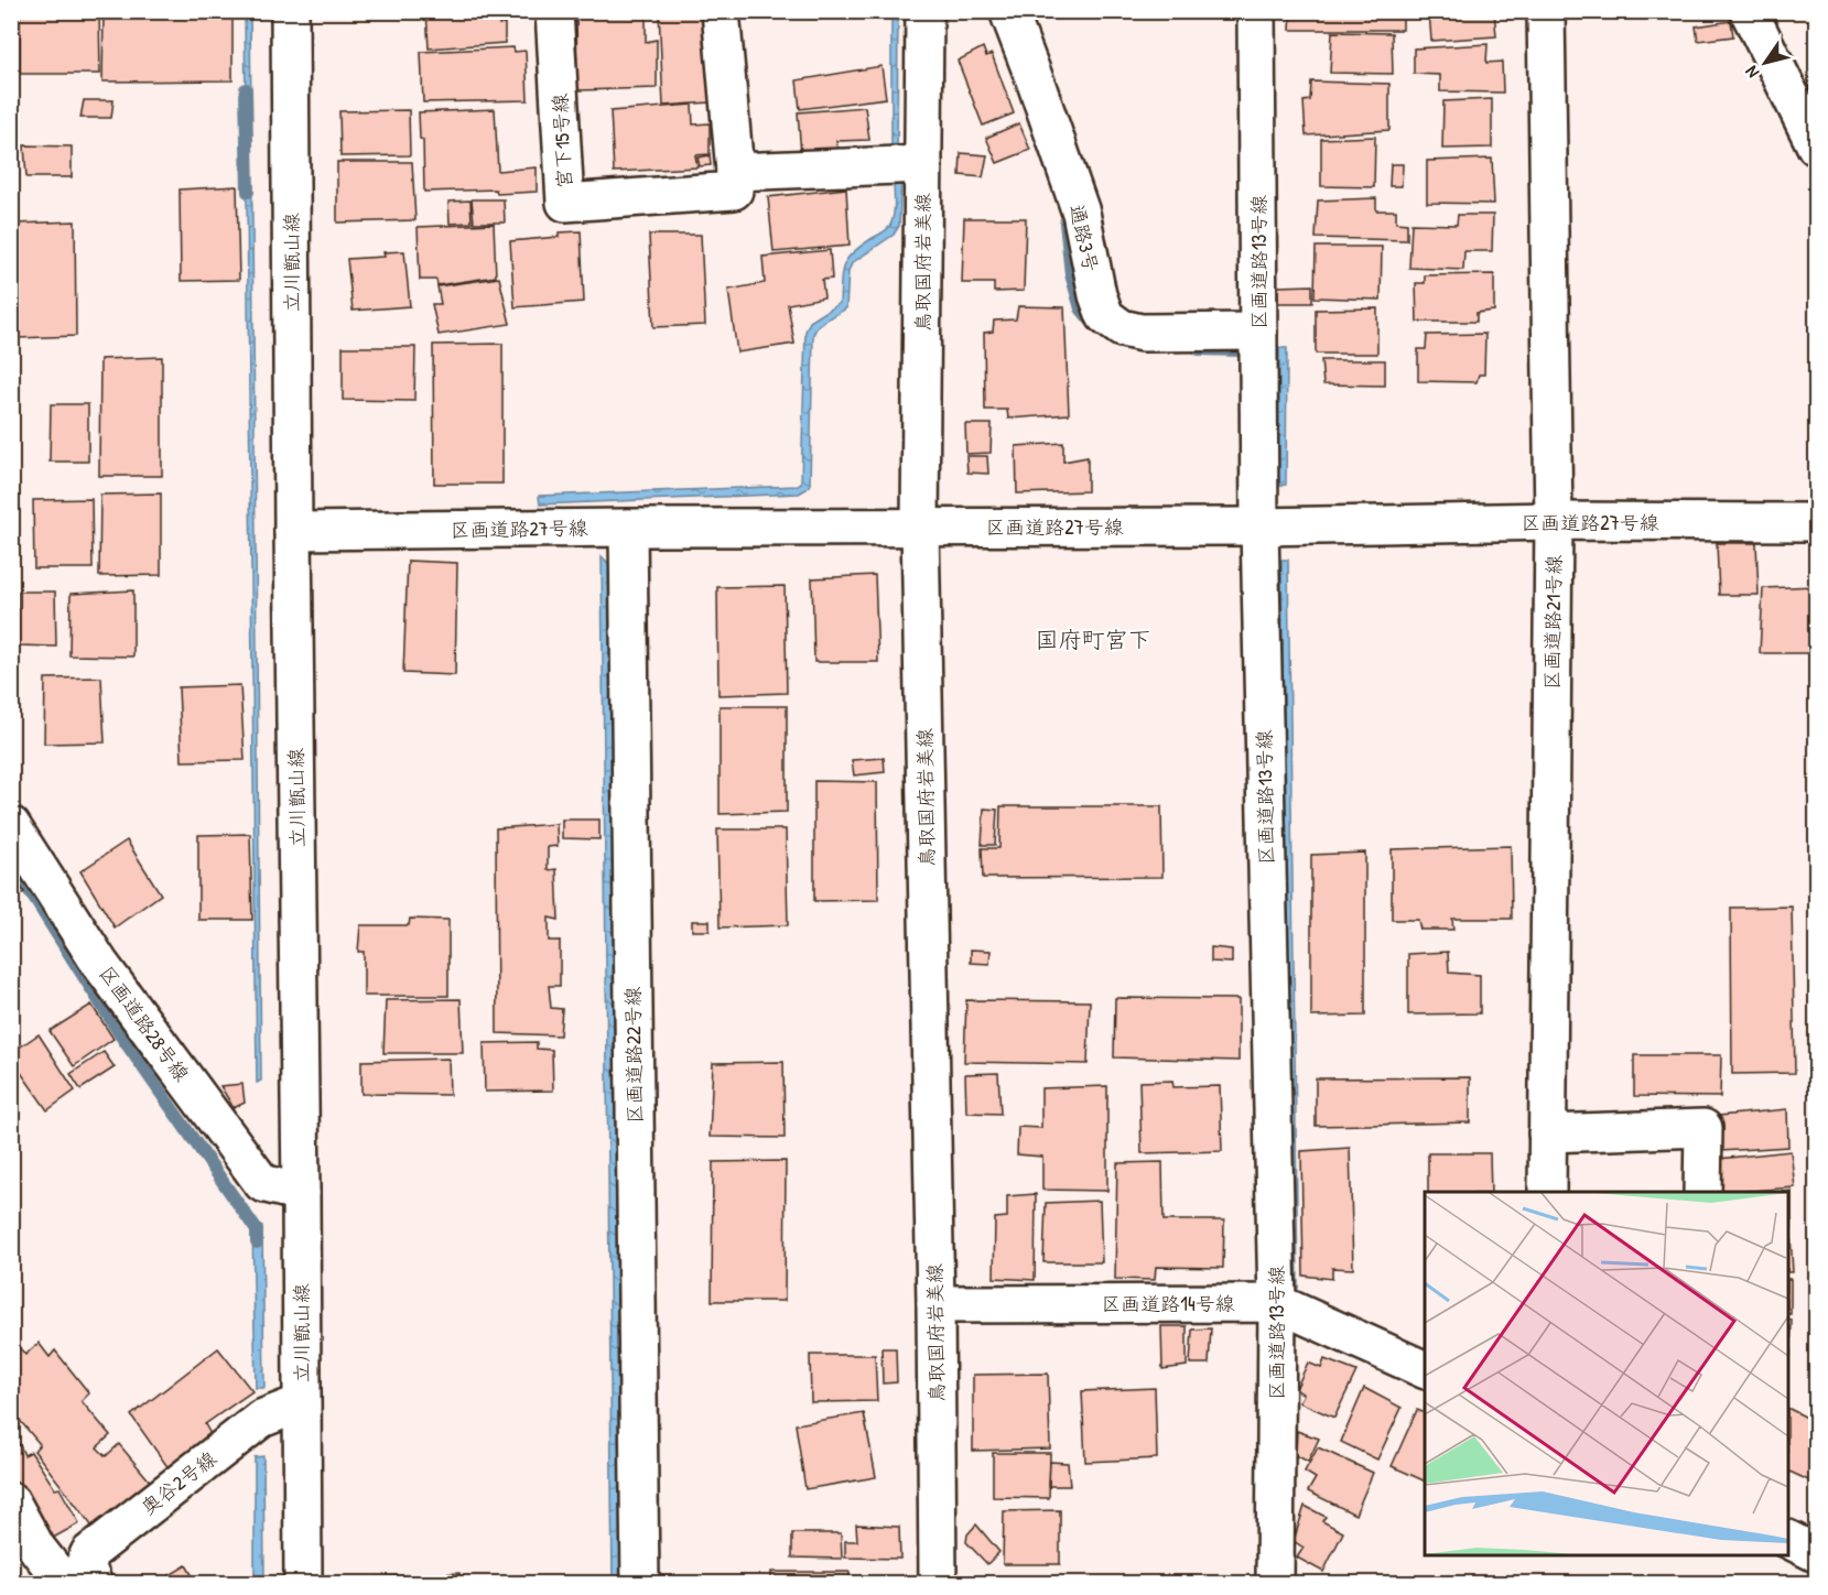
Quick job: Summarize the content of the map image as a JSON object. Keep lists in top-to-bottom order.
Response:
{
  "streets": {
    "street": [
      "宮下15号線",
      "通路3号",
      "立川甑山線",
      "鳥取国府岩美線",
      "区画道路13号線",
      "区画道路27号線",
      "区画道路21号線",
      "区画道路28号線",
      "区画道路22号線",
      "区画道路14号線",
      "奥谷2号線"
    ]
  },
  "crossings": [
    ["通路3号", "区画道路13号線"],
    ["立川甑山線", "区画道路27号線"],
    ["立川甑山線", "区画道路28号線"],
    ["立川甑山線", "奥谷2号線"],
    ["鳥取国府岩美線", "区画道路27号線"],
    ["鳥取国府岩美線", "区画道路14号線"],
    ["区画道路13号線", "区画道路27号線"],
    ["区画道路13号線", "区画道路14号線"],
    ["区画道路27号線", "区画道路21号線"],
    ["区画道路27号線", "区画道路22号線"]
  ],
  "districts": ["国府町宮下"],
  "north": "bottom left"
}
